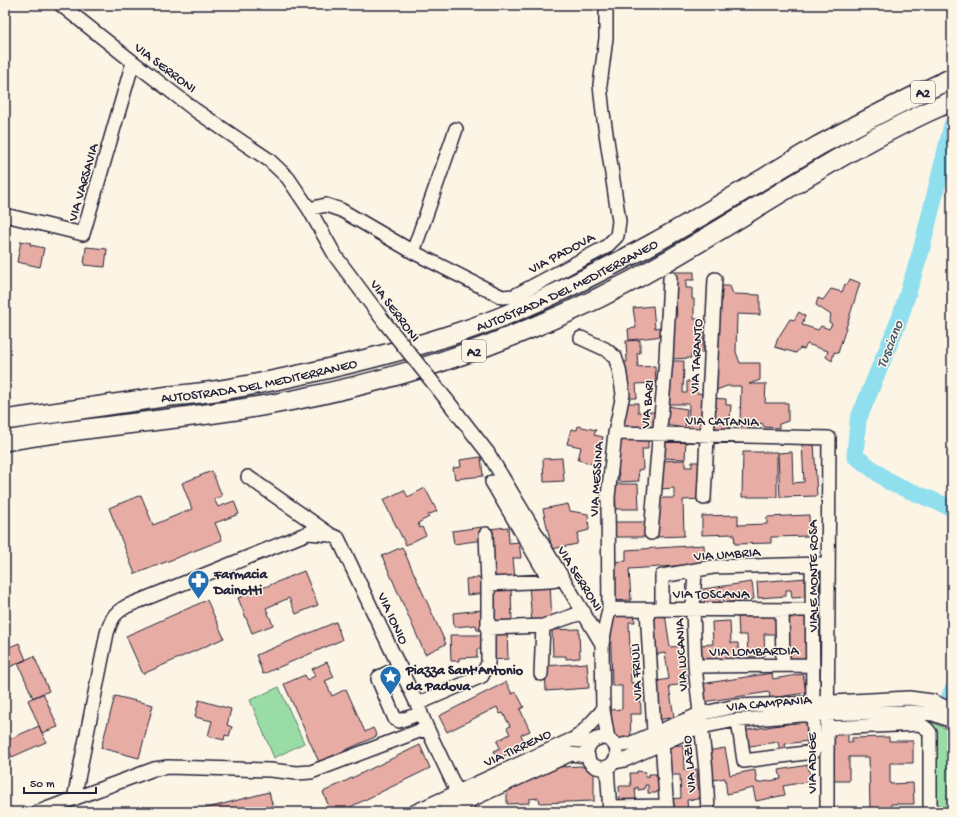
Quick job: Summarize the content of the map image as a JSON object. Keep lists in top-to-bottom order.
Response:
{
  "streets": {
    "highway": ["A2", "AUTOSTRADA DEL MEDITERRANEO"],
    "street": [
      "VIA SERRONI",
      "VIA VARSAVIA",
      "VIA PADOVA",
      "VIA TARANTO",
      "VIA BARI",
      "VIA CATANIA",
      "VIA MESSINA",
      "VIA UMBRIA",
      "VIALE MONTE ROSA",
      "VIA TOSCANA",
      "VIA IONIO",
      "VIA LOMBARDIA",
      "VIA LUCANIA",
      "VIA FRIULI",
      "VIA CAMPANIA",
      "VIA TIRRENO",
      "VIA ADIGE",
      "VIA LAZIO"
    ]
  },
  "crossings": [
    ["VIA SERRONI", "VIA VARSAVIA"],
    ["VIA SERRONI", "VIA PADOVA"],
    ["VIA SERRONI", "VIA MESSINA"],
    ["VIA SERRONI", "VIA CAMPANIA"],
    ["VIA SERRONI", "VIA TIRRENO"],
    ["VIA TARANTO", "VIA CATANIA"],
    ["VIA BARI", "VIA CATANIA"],
    ["VIA CATANIA", "VIA MESSINA"],
    ["VIA CATANIA", "VIALE MONTE ROSA"],
    ["VIA MESSINA", "VIA TOSCANA"],
    ["VIA UMBRIA", "VIALE MONTE ROSA"],
    ["VIA UMBRIA", "VIA TOSCANA"],
    ["VIA UMBRIA", "VIA LUCANIA"],
    ["VIALE MONTE ROSA", "VIA CAMPANIA"],
    ["VIALE MONTE ROSA", "VIA ADIGE"],
    ["VIA TOSCANA", "VIA LUCANIA"],
    ["VIA TOSCANA", "VIA FRIULI"],
    ["VIA IONIO", "VIA TIRRENO"],
    ["VIA LOMBARDIA", "VIA LUCANIA"],
    ["VIA LUCANIA", "VIA CAMPANIA"],
    ["VIA LUCANIA", "VIA LAZIO"],
    ["VIA FRIULI", "VIA CAMPANIA"],
    ["VIA CAMPANIA", "VIA TIRRENO"],
    ["VIA CAMPANIA", "VIA ADIGE"],
    ["VIA CAMPANIA", "VIA LAZIO"]
  ],
  "water": ["Tusciano"],
  "places": {
    "pharmacy": ["Farmacia Dainotti"],
    "place": ["Piazza Sant'Antonio da Padova"]
  },
  "scale_bar": "50 m"
}
